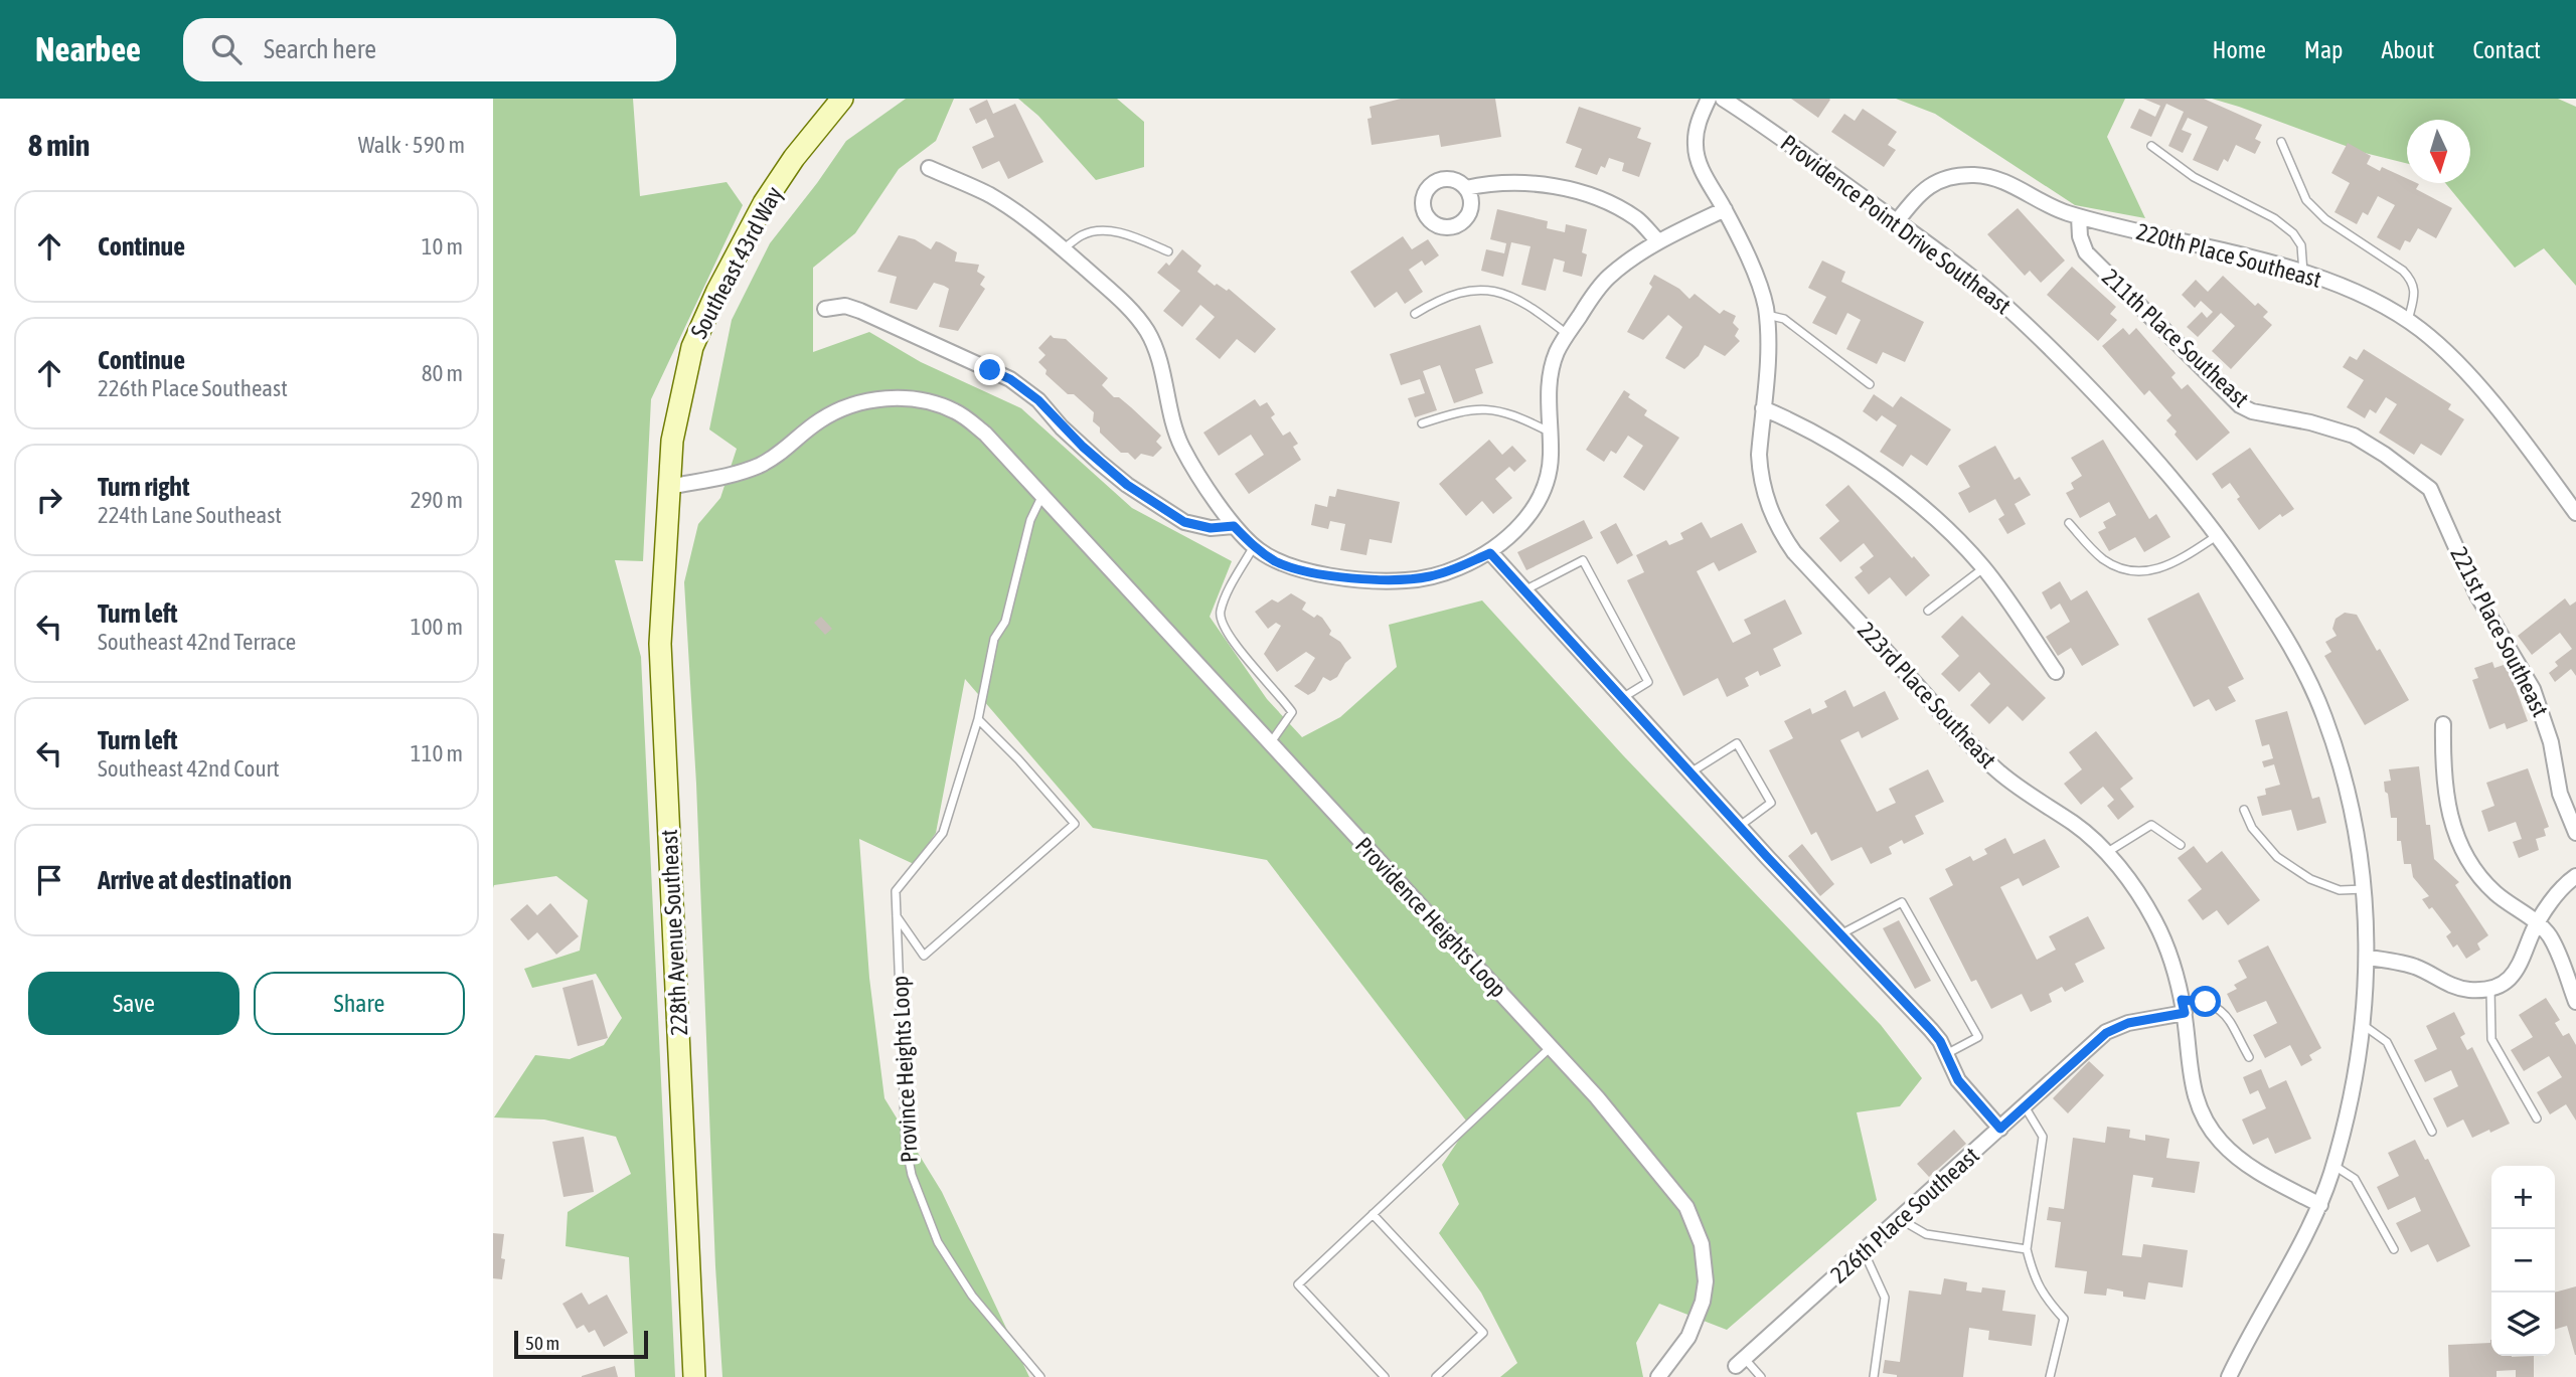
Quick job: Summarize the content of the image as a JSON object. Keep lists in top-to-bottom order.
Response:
{
  "streets": {
    "main road": ["Southeast 43rd Way", "228th Avenue Southeast"],
    "street": [
      "Providence Point Drive Southeast",
      "220th Place Southeast",
      "211th Place Southeast",
      "221st Place Southeast",
      "223rd Place Southeast",
      "Providence Heights Loop",
      "226th Place Southeast"
    ],
    "lane": ["Province Heights Loop"]
  },
  "crossings": [
    ["Providence Point Drive Southeast", "220th Place Southeast"],
    ["Providence Point Drive Southeast", "223rd Place Southeast"],
    ["220th Place Southeast", "211th Place Southeast"],
    ["Southeast 43rd Way", "Providence Heights Loop"],
    ["Southeast 43rd Way", "228th Avenue Southeast"],
    ["211th Place Southeast", "221st Place Southeast"],
    ["223rd Place Southeast", "226th Place Southeast"],
    ["Providence Heights Loop", "228th Avenue Southeast"]
  ],
  "scale_bar": "50 m",
  "north": "bottom",
  "page": {
    "header": "Nearbee",
    "search": "Search here",
    "nav": [
      "Home",
      "Map",
      "About",
      "Contact"
    ],
    "heading": ["8 min", "Walk · 590 m"],
    "list": [
      ["Continue", "10 m"],
      ["Continue", "226th Place Southeast", "80 m"],
      ["Turn right", "224th Lane Southeast", "290 m"],
      ["Turn left", "Southeast 42nd Terrace", "100 m"],
      ["Turn left", "Southeast 42nd Court", "110 m"],
      "Arrive at destination"
    ],
    "buttons": ["Save", "Share"],
    "map_buttons": ["+", "−"],
    "scale": "50 m"
  }
}
